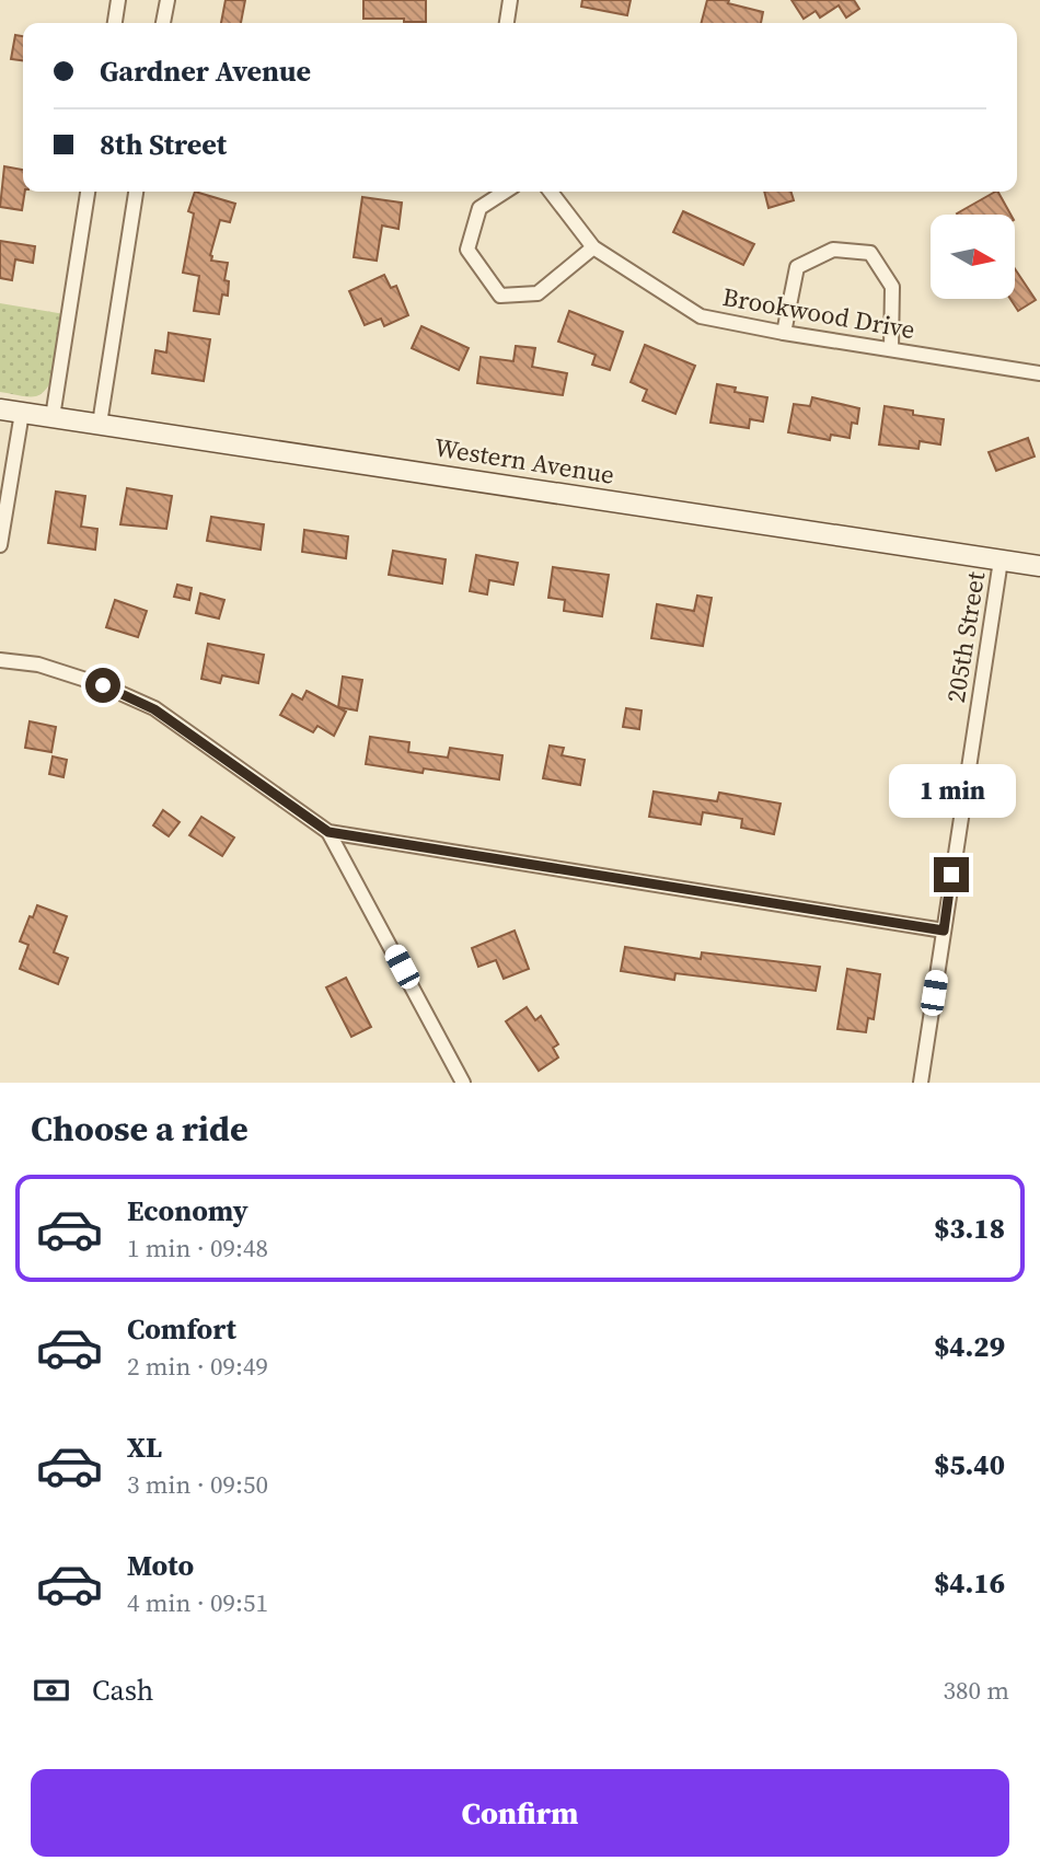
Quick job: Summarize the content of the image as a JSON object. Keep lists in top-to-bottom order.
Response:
{
  "streets": {
    "main road": ["Western Avenue"],
    "street": ["Brookwood Drive", "205th Street"]
  },
  "crossings": [
    ["Western Avenue", "205th Street"]
  ],
  "north": "right",
  "page": {
    "banner": ["Gardner Avenue", "8th Street"],
    "bubble": "1 min",
    "heading": "Choose a ride",
    "list": [
      {
        "name": "Economy",
        "note": "1 min · 09:48",
        "value": "$3.18"
      },
      {
        "name": "Comfort",
        "note": "2 min · 09:49",
        "value": "$4.29"
      },
      {
        "name": "XL",
        "note": "3 min · 09:50",
        "value": "$5.40"
      },
      {
        "name": "Moto",
        "note": "4 min · 09:51",
        "value": "$4.16"
      }
    ],
    "pay": ["Cash", "380 m"],
    "buttons": "Confirm"
  }
}
